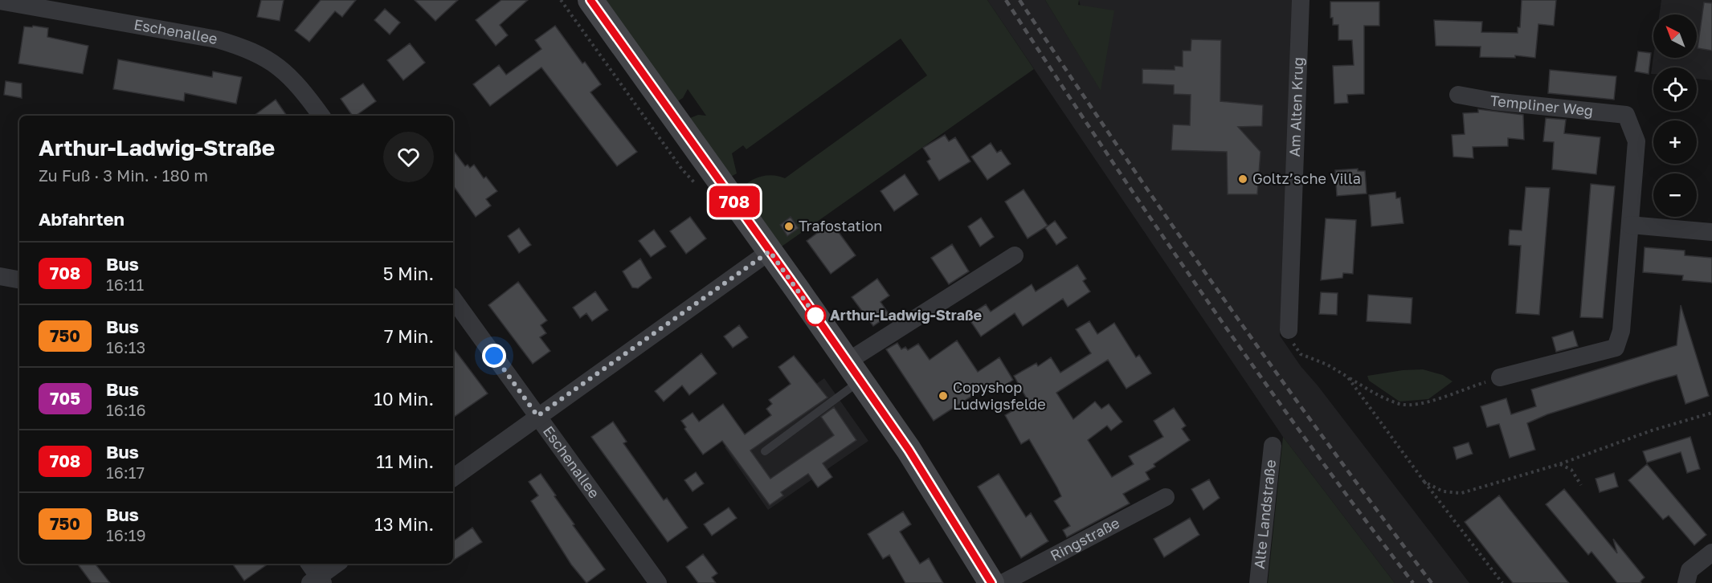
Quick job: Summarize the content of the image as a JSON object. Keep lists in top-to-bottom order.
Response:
{
  "streets": {
    "street": [
      "Eschenallee",
      "Templiner Weg",
      "Am Alten Krug",
      "Alte Landstraße",
      "Ringstraße"
    ]
  },
  "places": [
    "Goltz’sche Villa",
    "Trafostation",
    "Arthur-Ladwig-Straße",
    "Copyshop Ludwigsfelde"
  ],
  "lines": ["bus line 708"],
  "north": "top left",
  "page": {
    "on_map": "708",
    "map_buttons": ["+", "−"],
    "heading": [
      ["Arthur-Ladwig-Straße", "Zu Fuß · 3 Min. · 180 m"],
      "Abfahrten"
    ],
    "list": [
      {
        "mark": "708",
        "name": "Bus",
        "note": "16:11",
        "value": "5 Min."
      },
      {
        "mark": "750",
        "name": "Bus",
        "note": "16:13",
        "value": "7 Min."
      },
      {
        "mark": "705",
        "name": "Bus",
        "note": "16:16",
        "value": "10 Min."
      },
      {
        "mark": "708",
        "name": "Bus",
        "note": "16:17",
        "value": "11 Min."
      },
      {
        "mark": "750",
        "name": "Bus",
        "note": "16:19",
        "value": "13 Min."
      }
    ]
  }
}
